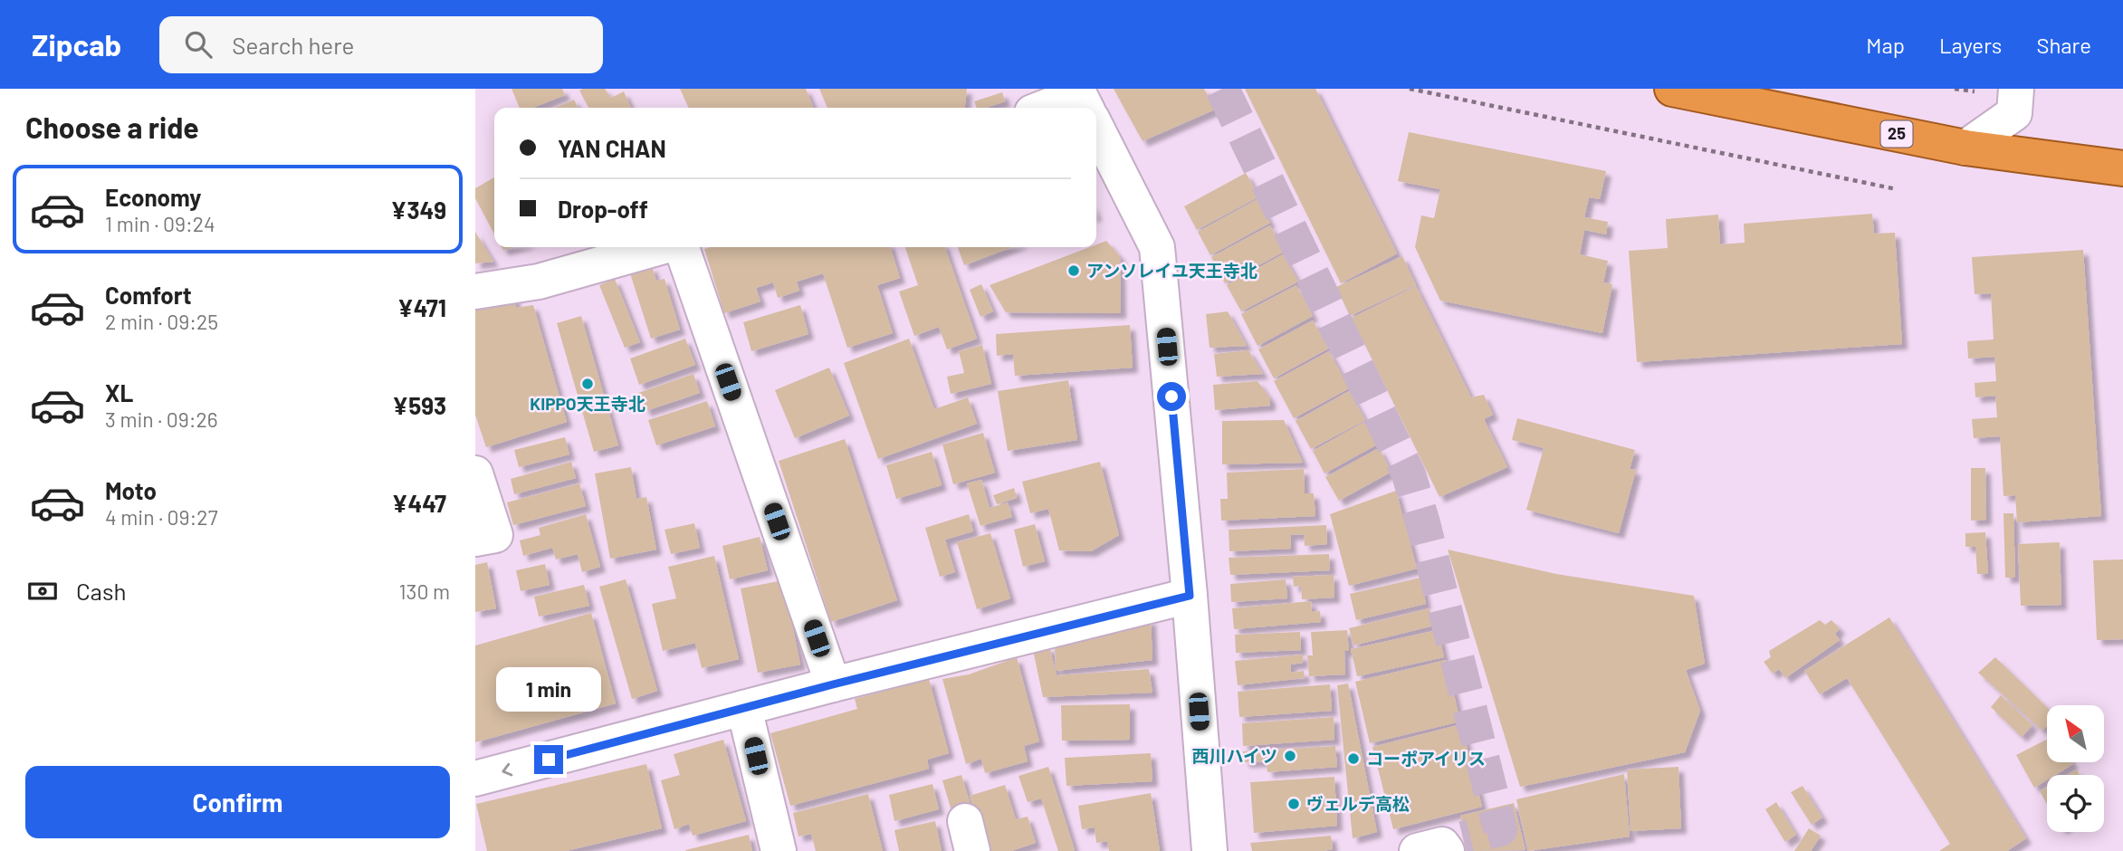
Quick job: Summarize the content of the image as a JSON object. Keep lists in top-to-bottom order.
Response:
{
  "streets": {
    "highway": ["25"]
  },
  "places": [
    "アンソレイユ天王寺北",
    "KIPPO天王寺北",
    "西川ハイツ",
    "コーポアイリス",
    "ヴェルデ高松"
  ],
  "north": "top left",
  "page": {
    "header": "Zipcab",
    "search": "Search here",
    "nav": ["Map", "Layers", "Share"],
    "heading": "Choose a ride",
    "banner": ["YAN CHAN", "Drop-off"],
    "list": [
      {
        "name": "Economy",
        "note": "1 min · 09:24",
        "value": "¥349"
      },
      {
        "name": "Comfort",
        "note": "2 min · 09:25",
        "value": "¥471"
      },
      {
        "name": "XL",
        "note": "3 min · 09:26",
        "value": "¥593"
      },
      {
        "name": "Moto",
        "note": "4 min · 09:27",
        "value": "¥447"
      }
    ],
    "pay": ["Cash", "130 m"],
    "bubble": "1 min",
    "buttons": "Confirm"
  }
}
